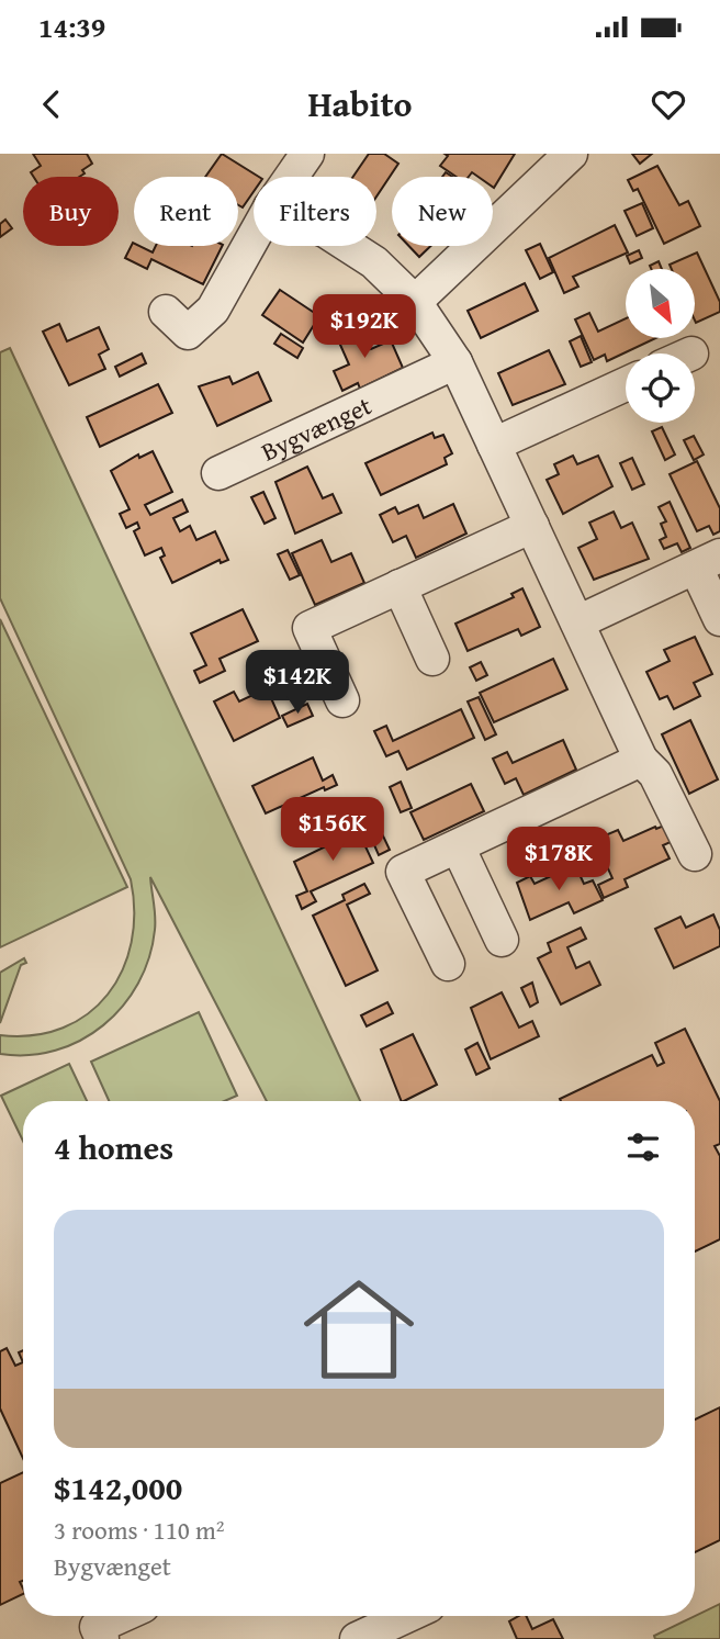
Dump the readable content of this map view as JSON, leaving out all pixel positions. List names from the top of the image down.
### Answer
{
  "streets": {
    "street": ["Bygvænget"]
  },
  "north": "bottom right",
  "page": {
    "status": "14:39",
    "header": "Habito",
    "chip": [
      "Buy",
      "Rent",
      "Filters",
      "New"
    ],
    "price": [
      "$192K",
      "$142K",
      "$156K",
      "$178K"
    ],
    "heading": "4 homes",
    "list": [
      {
        "name": "$142,000",
        "note": "3 rooms · 110 m² · Bygvænget"
      }
    ]
  }
}
